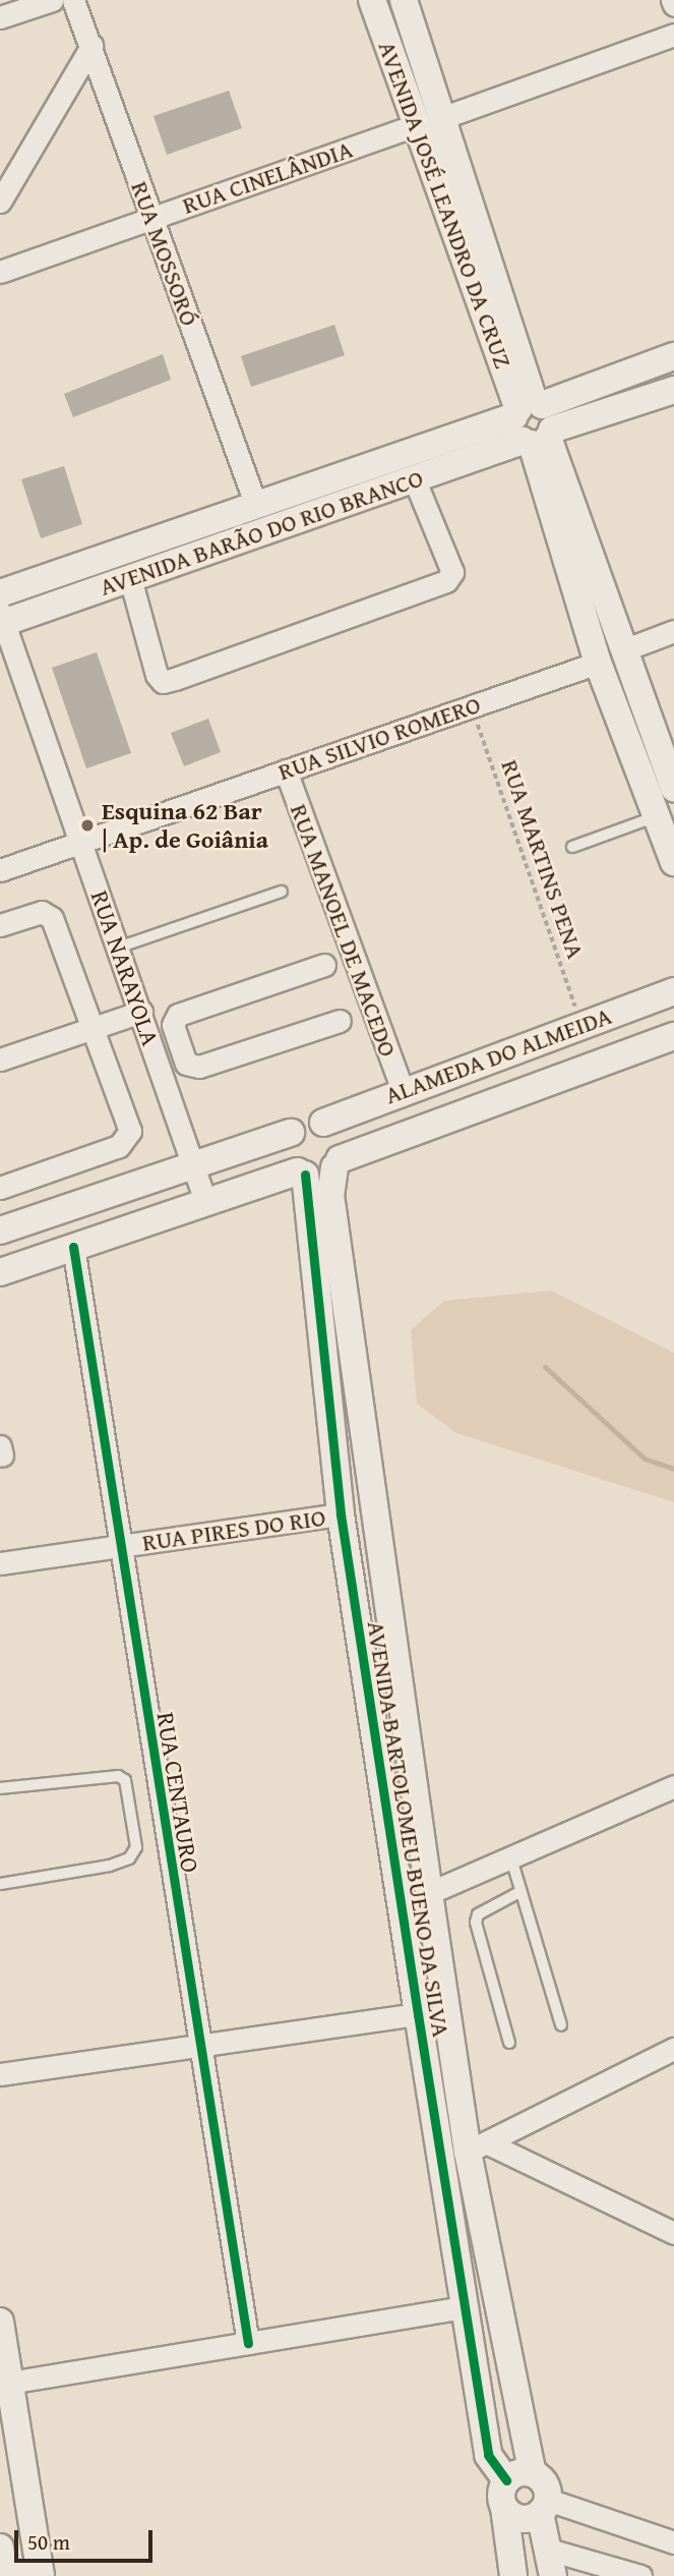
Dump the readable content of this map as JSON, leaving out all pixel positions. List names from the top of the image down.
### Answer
{
  "streets": {
    "street": [
      "RUA CINELÂNDIA",
      "AVENIDA JOSÉ LEANDRO DA CRUZ",
      "RUA MOSSORÓ",
      "AVENIDA BARÃO DO RIO BRANCO",
      "RUA SILVIO ROMERO",
      "RUA MANOEL DE MACEDO",
      "RUA NARAYOLA",
      "ALAMEDA DO ALMEIDA",
      "RUA PIRES DO RIO",
      "RUA CENTAURO",
      "AVENIDA BARTOLOMEU BUENO DA SILVA"
    ],
    "path": ["RUA MARTINS PENA"]
  },
  "crossings": [
    ["RUA CINELÂNDIA", "AVENIDA JOSÉ LEANDRO DA CRUZ"],
    ["RUA CINELÂNDIA", "RUA MOSSORÓ"],
    ["AVENIDA JOSÉ LEANDRO DA CRUZ", "AVENIDA BARÃO DO RIO BRANCO"],
    ["RUA MOSSORÓ", "AVENIDA BARÃO DO RIO BRANCO"],
    ["AVENIDA BARÃO DO RIO BRANCO", "RUA NARAYOLA"],
    ["RUA SILVIO ROMERO", "RUA MARTINS PENA"],
    ["RUA SILVIO ROMERO", "RUA MANOEL DE MACEDO"],
    ["RUA SILVIO ROMERO", "RUA NARAYOLA"],
    ["RUA MARTINS PENA", "ALAMEDA DO ALMEIDA"],
    ["RUA MANOEL DE MACEDO", "ALAMEDA DO ALMEIDA"],
    ["ALAMEDA DO ALMEIDA", "AVENIDA BARTOLOMEU BUENO DA SILVA"],
    ["RUA PIRES DO RIO", "RUA CENTAURO"],
    ["RUA PIRES DO RIO", "AVENIDA BARTOLOMEU BUENO DA SILVA"]
  ],
  "places": ["Esquina 62 Bar | Ap. de Goiânia"],
  "scale_bar": "50 m"
}
